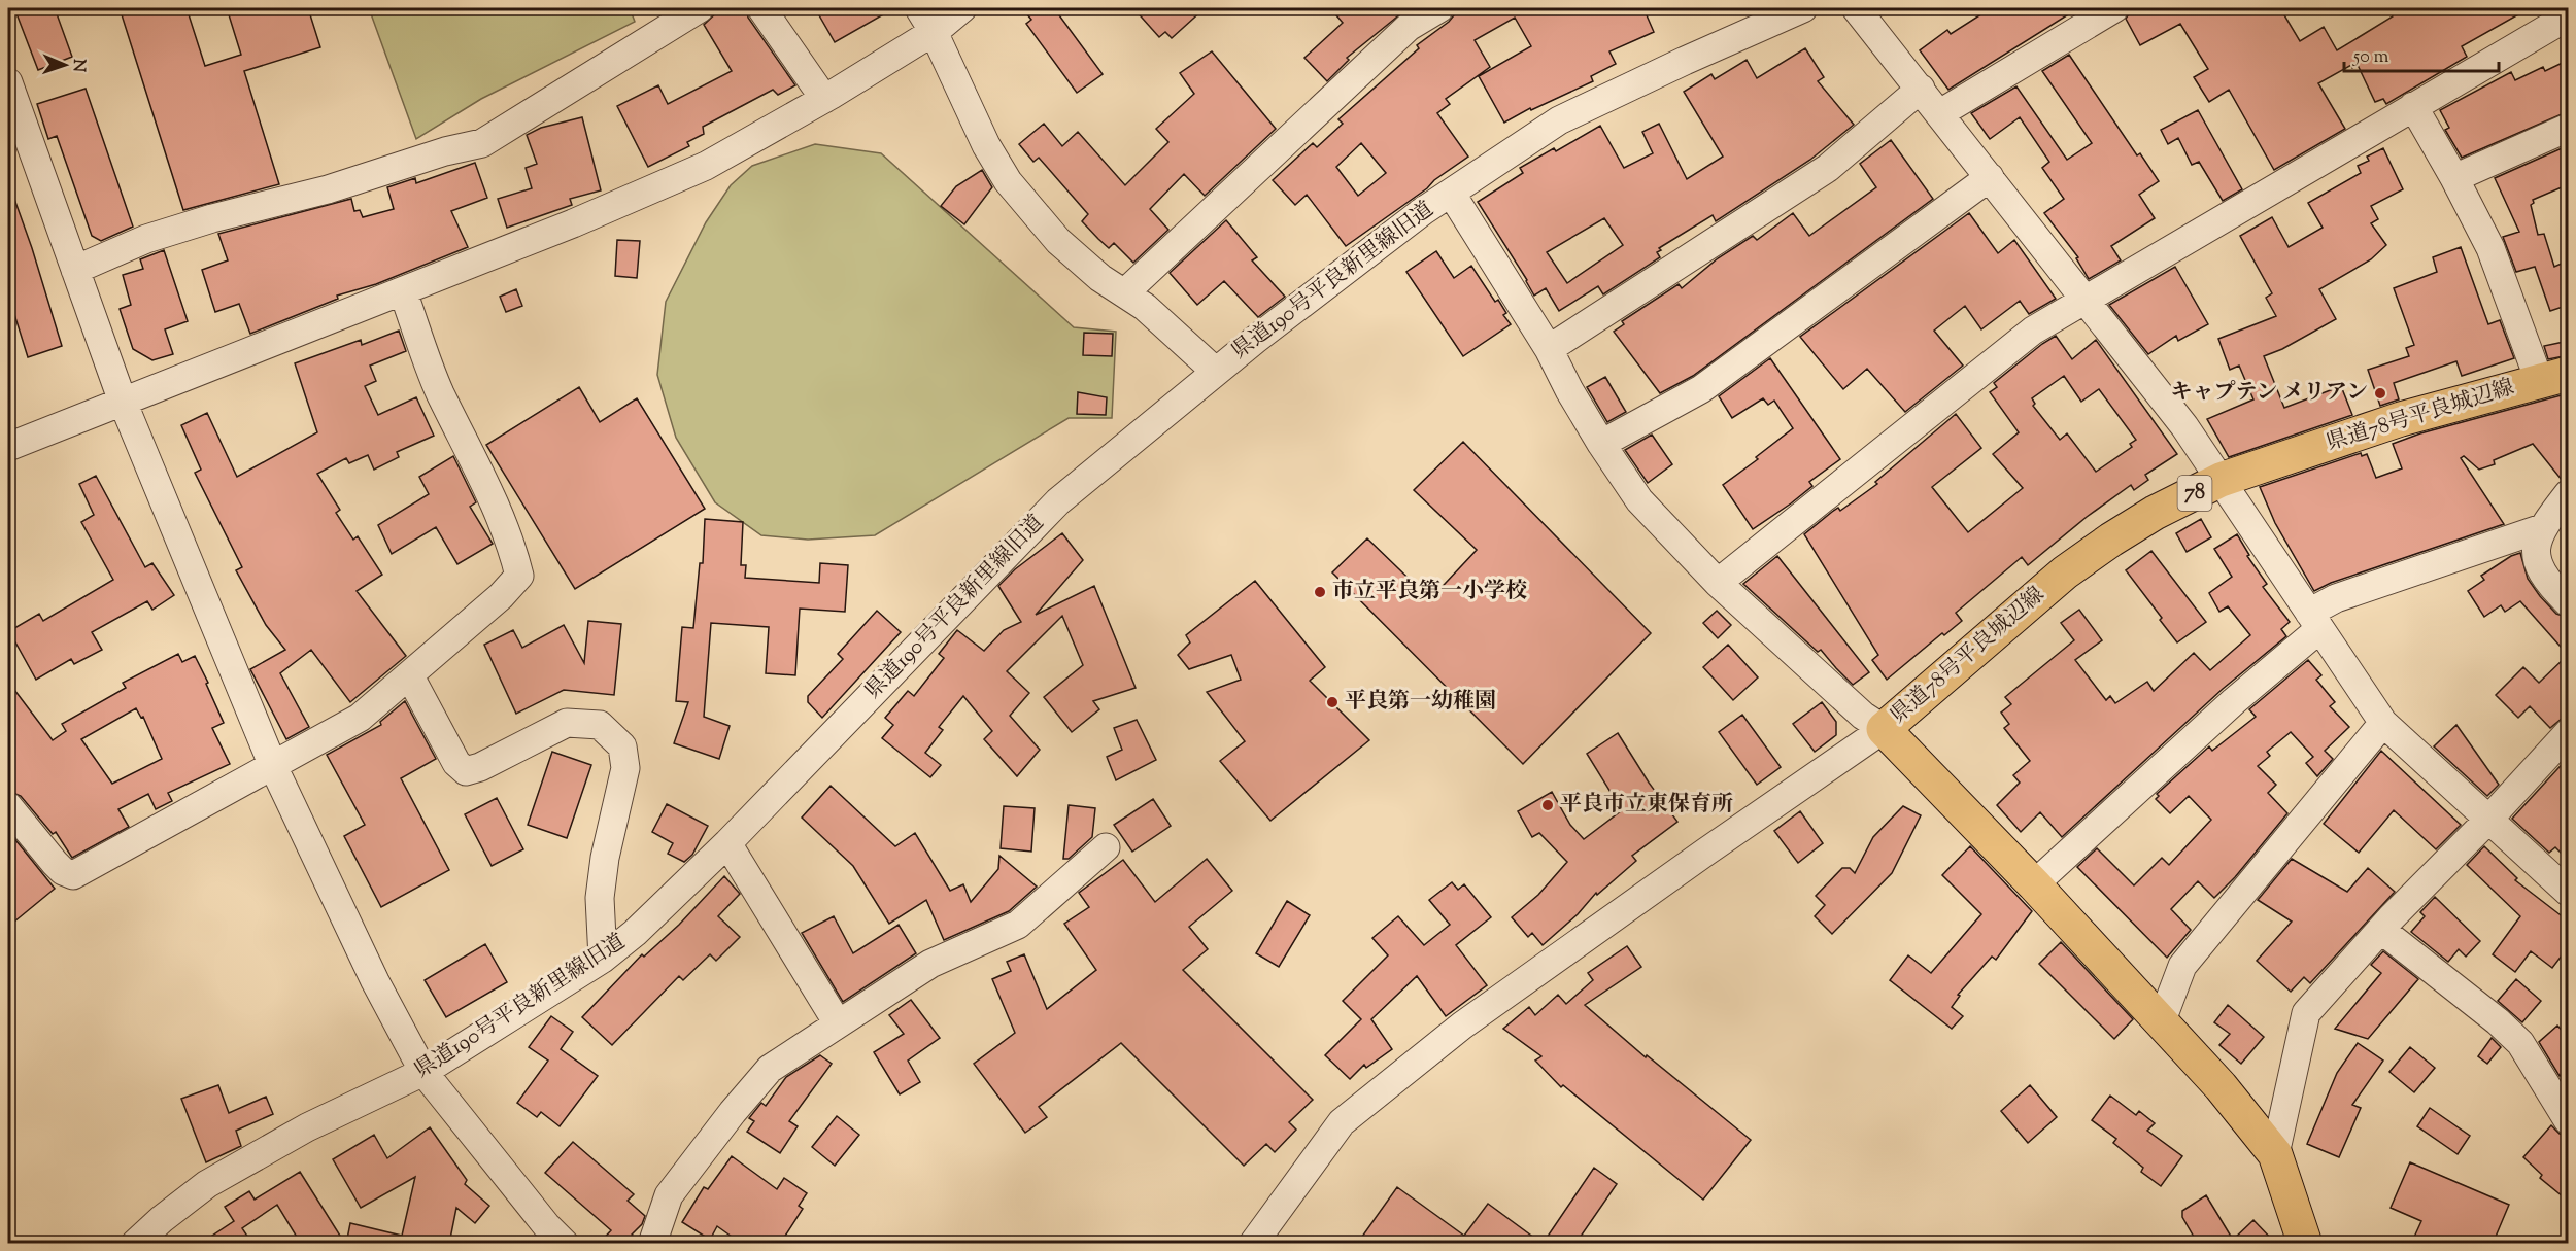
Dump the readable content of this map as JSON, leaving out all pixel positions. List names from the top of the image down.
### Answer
{
  "streets": {
    "main road": ["県道78号平良城辺線", "78"],
    "street": ["県道190号平良新里線旧道"]
  },
  "places": [
    "キャプテン メリアン",
    "市立平良第一小学校",
    "平良第一幼稚園",
    "平良市立東保育所"
  ],
  "scale_bar": "50 m",
  "north": "right"
}
